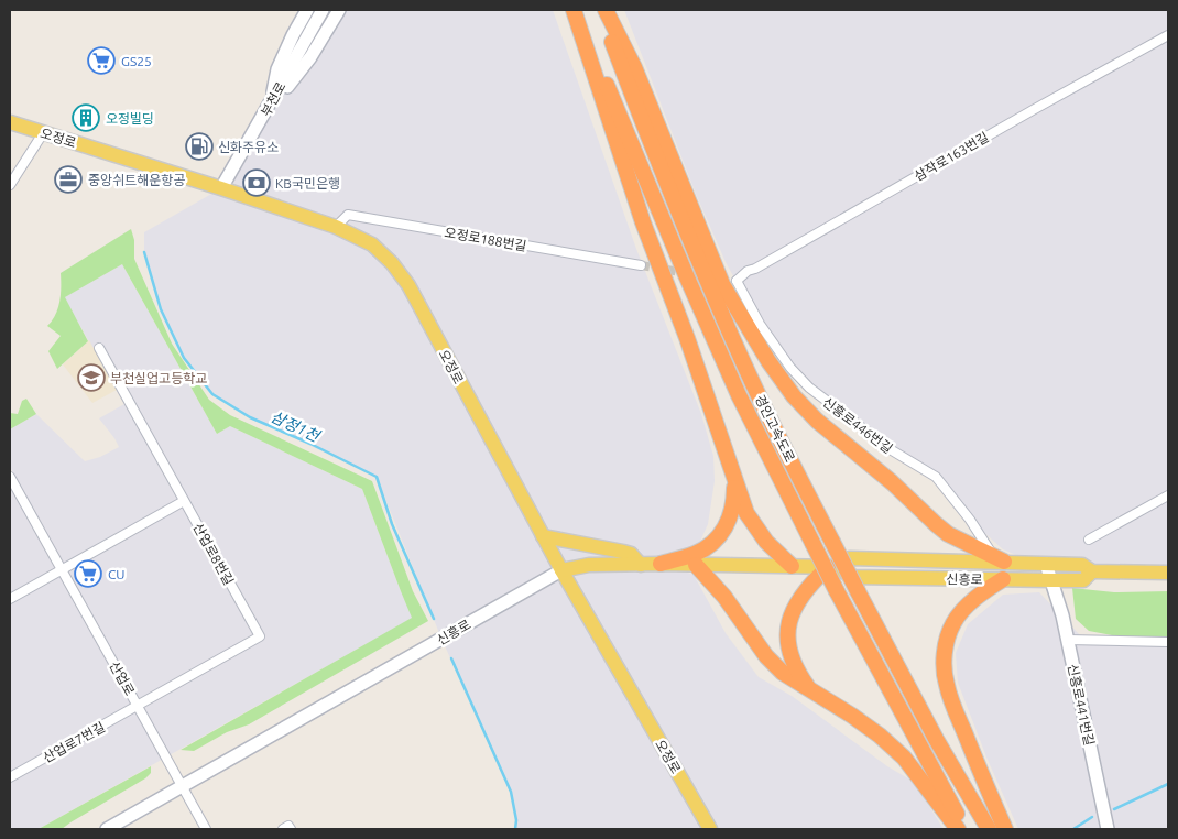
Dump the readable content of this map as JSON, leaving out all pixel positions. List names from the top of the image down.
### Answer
{
  "streets": {
    "highway": ["경인고속도로"],
    "main road": ["오정로", "신흥로"],
    "street": [
      "부천로",
      "삼작로163번길",
      "오정로188번길",
      "신흥로446번길",
      "산업로8번길",
      "산업로",
      "신흥로441번길",
      "산업로7번길"
    ]
  },
  "crossings": [
    ["부천로", "오정로"],
    ["오정로", "오정로188번길"],
    ["오정로", "신흥로"],
    ["삼작로163번길", "신흥로446번길"],
    ["신흥로446번길", "신흥로"],
    ["산업로8번길", "산업로"],
    ["산업로8번길", "산업로7번길"],
    ["신흥로", "산업로"],
    ["신흥로", "신흥로441번길"],
    ["산업로", "산업로7번길"]
  ],
  "water": ["삼정1천"],
  "places": {
    "supermarket": ["GS25", "CU"],
    "building": ["오정빌딩"],
    "fuel station": ["신화주유소"],
    "office": ["중앙쉬트해운항공"],
    "bank": ["KB국민은행"],
    "school or university": ["부천실업고등학교"]
  }
}
